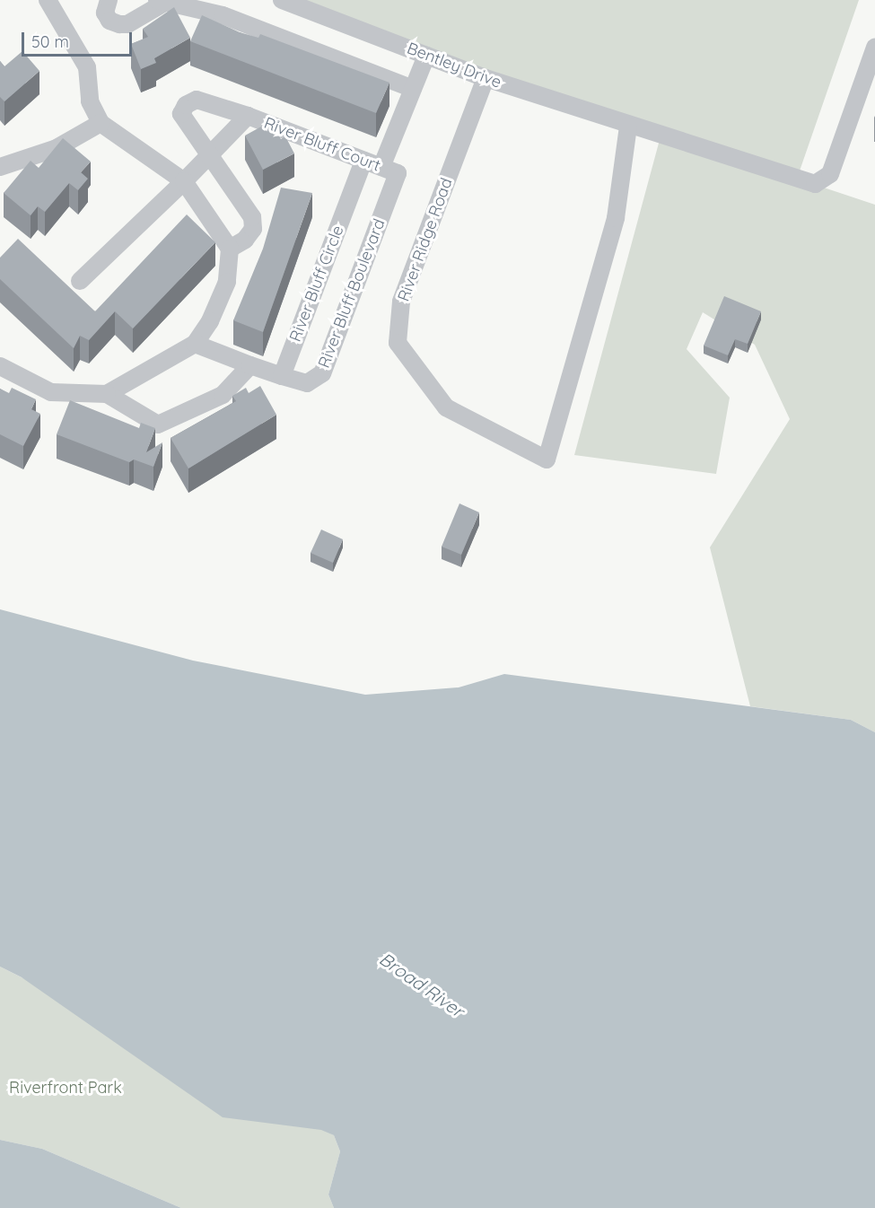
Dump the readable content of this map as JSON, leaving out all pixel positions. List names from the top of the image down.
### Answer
{
  "streets": {
    "street": [
      "Bentley Drive",
      "River Bluff Court",
      "River Ridge Road",
      "River Bluff Circle",
      "River Bluff Boulevard"
    ]
  },
  "crossings": [
    ["Bentley Drive", "River Ridge Road"],
    ["Bentley Drive", "River Bluff Boulevard"],
    ["River Bluff Court", "River Bluff Circle"],
    ["River Bluff Court", "River Bluff Boulevard"],
    ["River Bluff Circle", "River Bluff Boulevard"]
  ],
  "water": ["Broad River"],
  "parks": ["Riverfront Park"],
  "scale_bar": "50 m"
}
